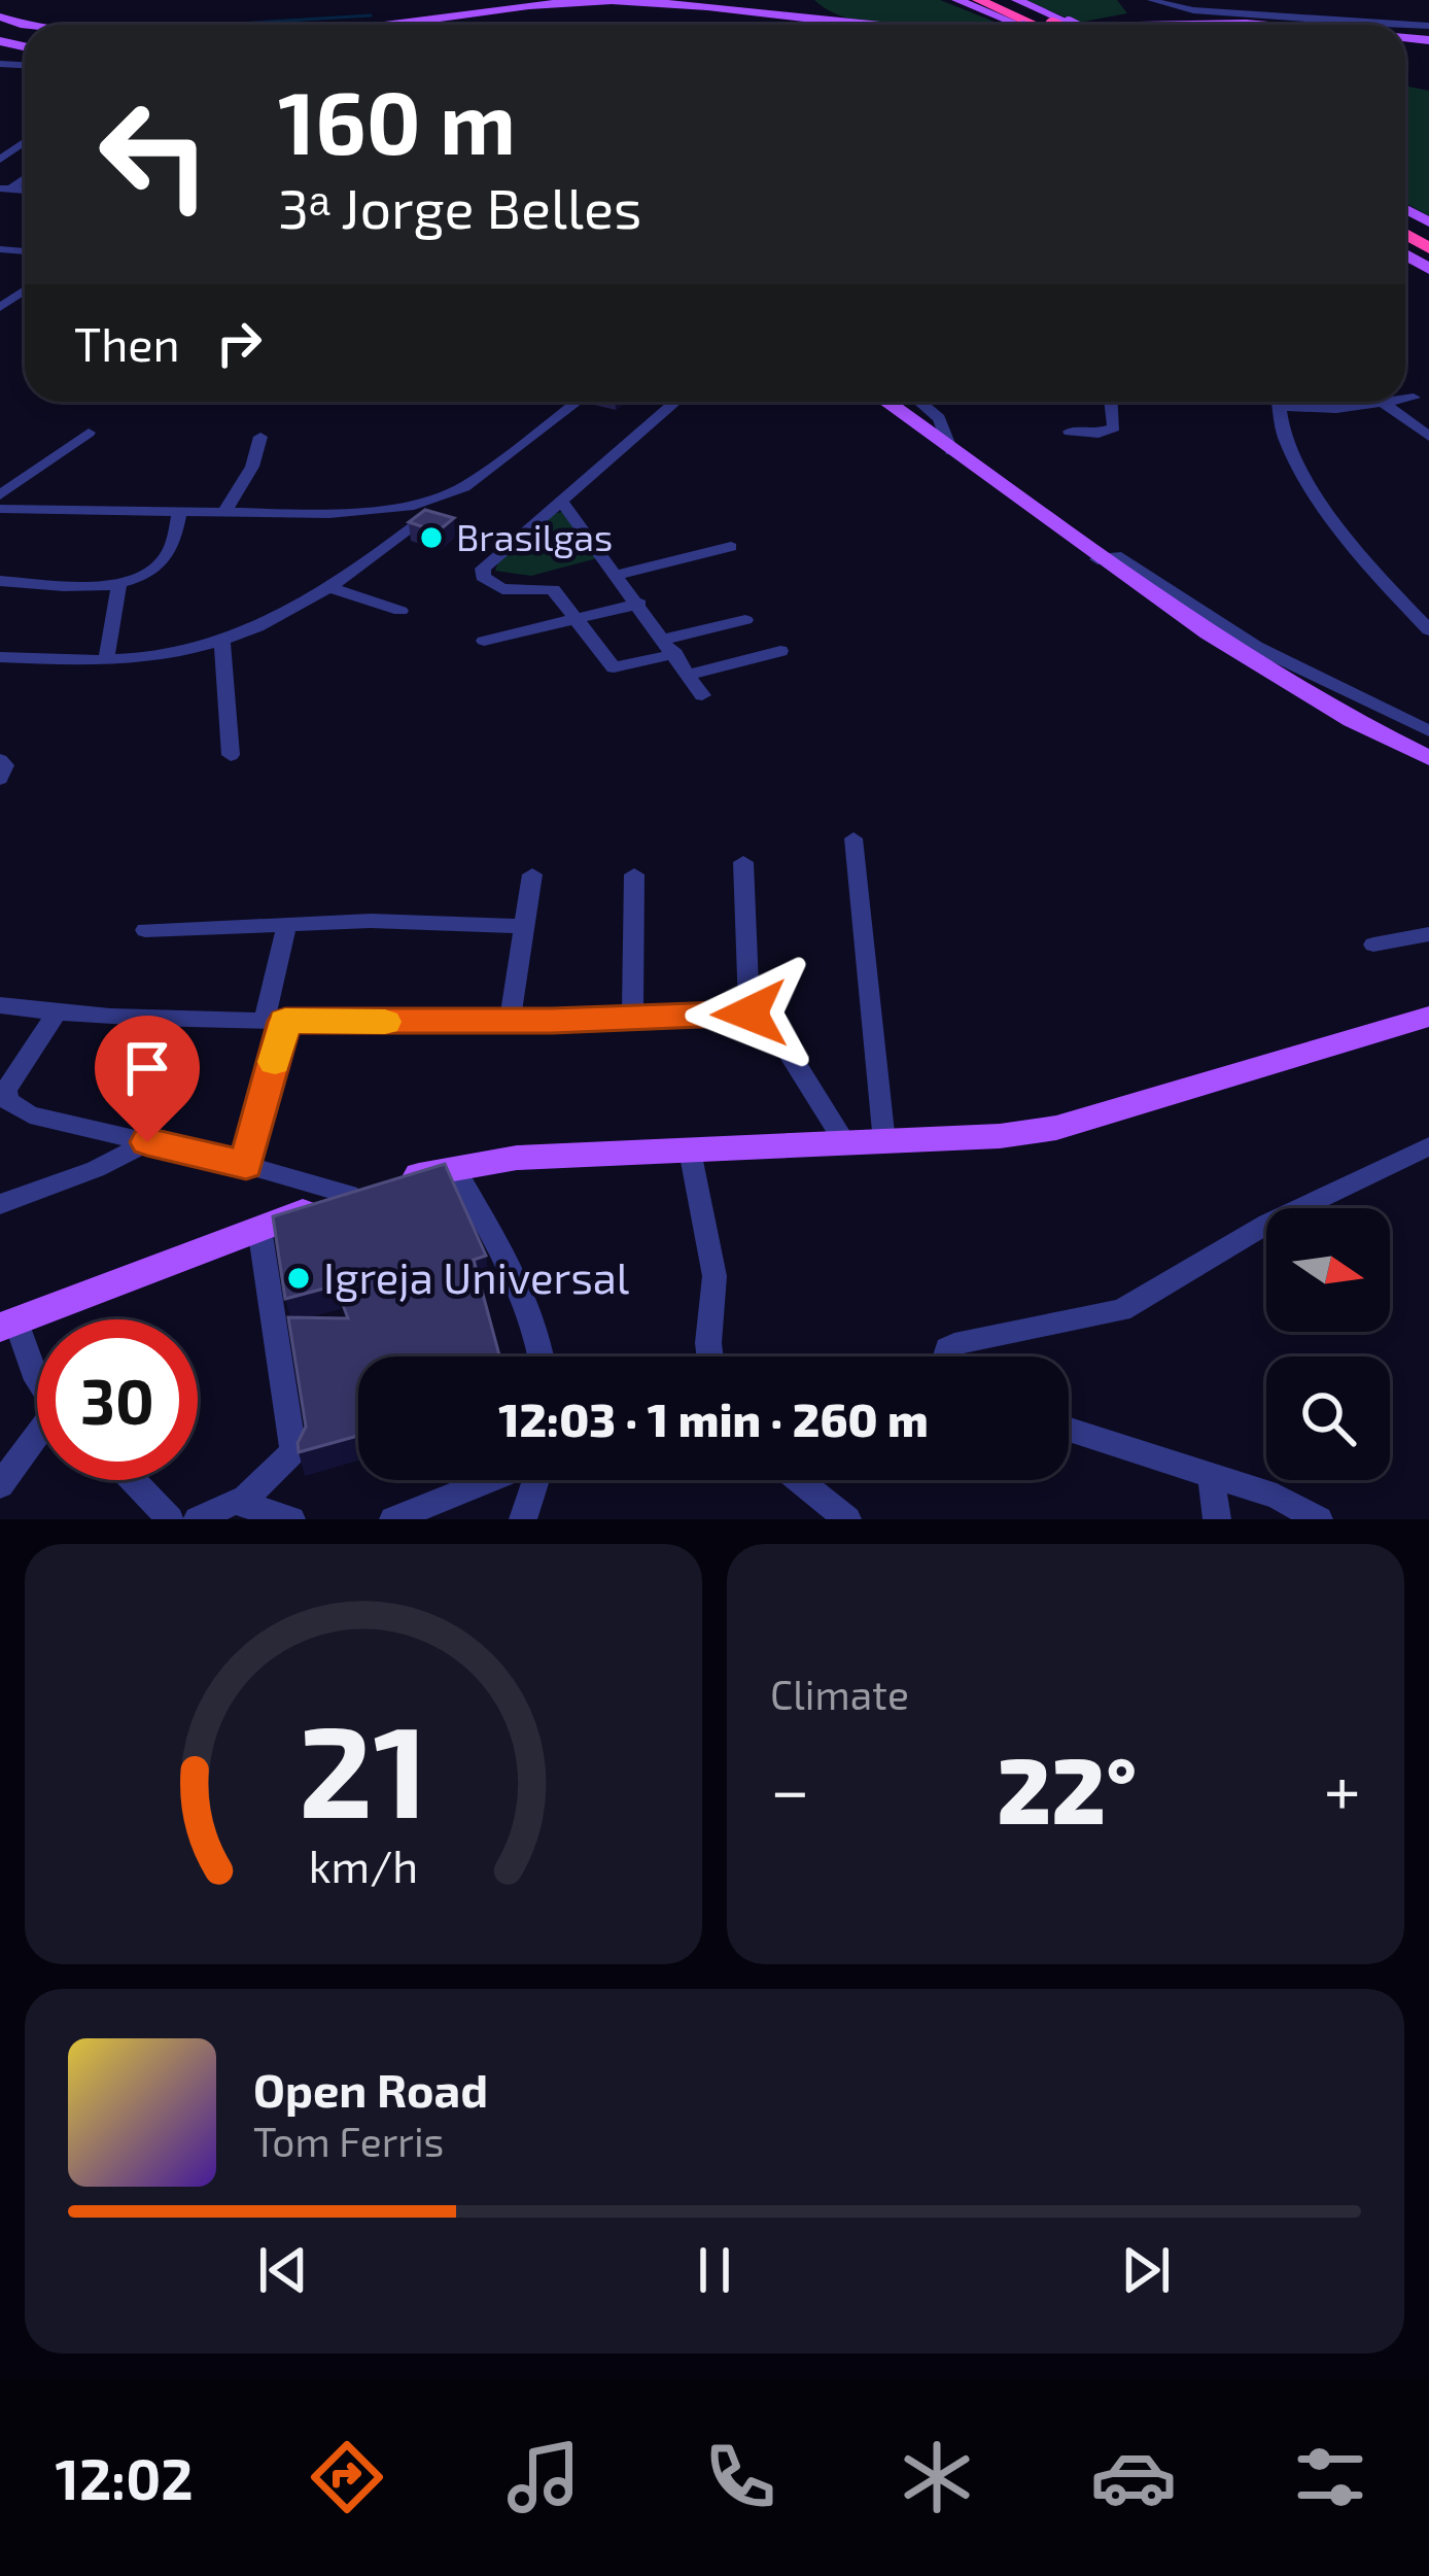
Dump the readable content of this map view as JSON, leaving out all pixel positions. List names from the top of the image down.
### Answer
{
  "places": ["Brasilgas", "Igreja Universal"],
  "north": "right",
  "page": {
    "turn": ["160 m", "3ᵃ Jorge Belles"],
    "then": "Then",
    "limit": "30",
    "trip": "12:03 · 1 min · 260 m",
    "tile": "Climate",
    "heat": ["−", "22°", "+"],
    "song": ["Open Road", "Tom Ferris"],
    "tabs": "12:02",
    "gauge": ["21", "km/h"]
  }
}
